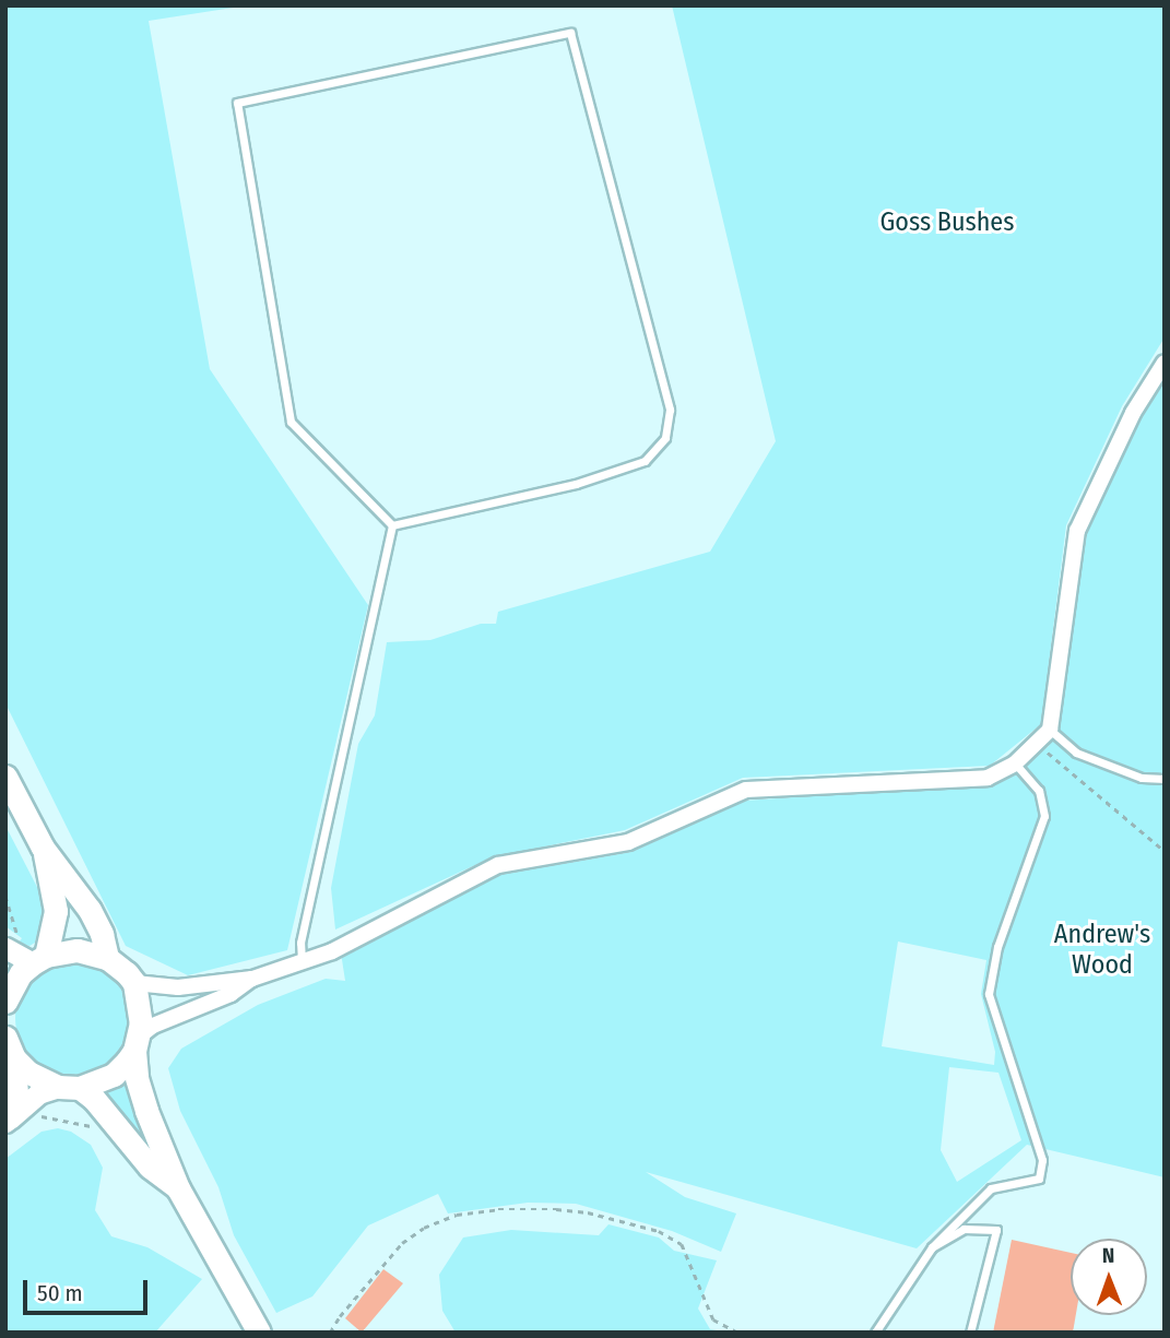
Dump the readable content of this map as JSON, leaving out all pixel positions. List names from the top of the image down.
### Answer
{
  "parks": ["Goss Bushes", "Andrew's Wood"],
  "scale_bar": "50 m",
  "north": "top"
}
